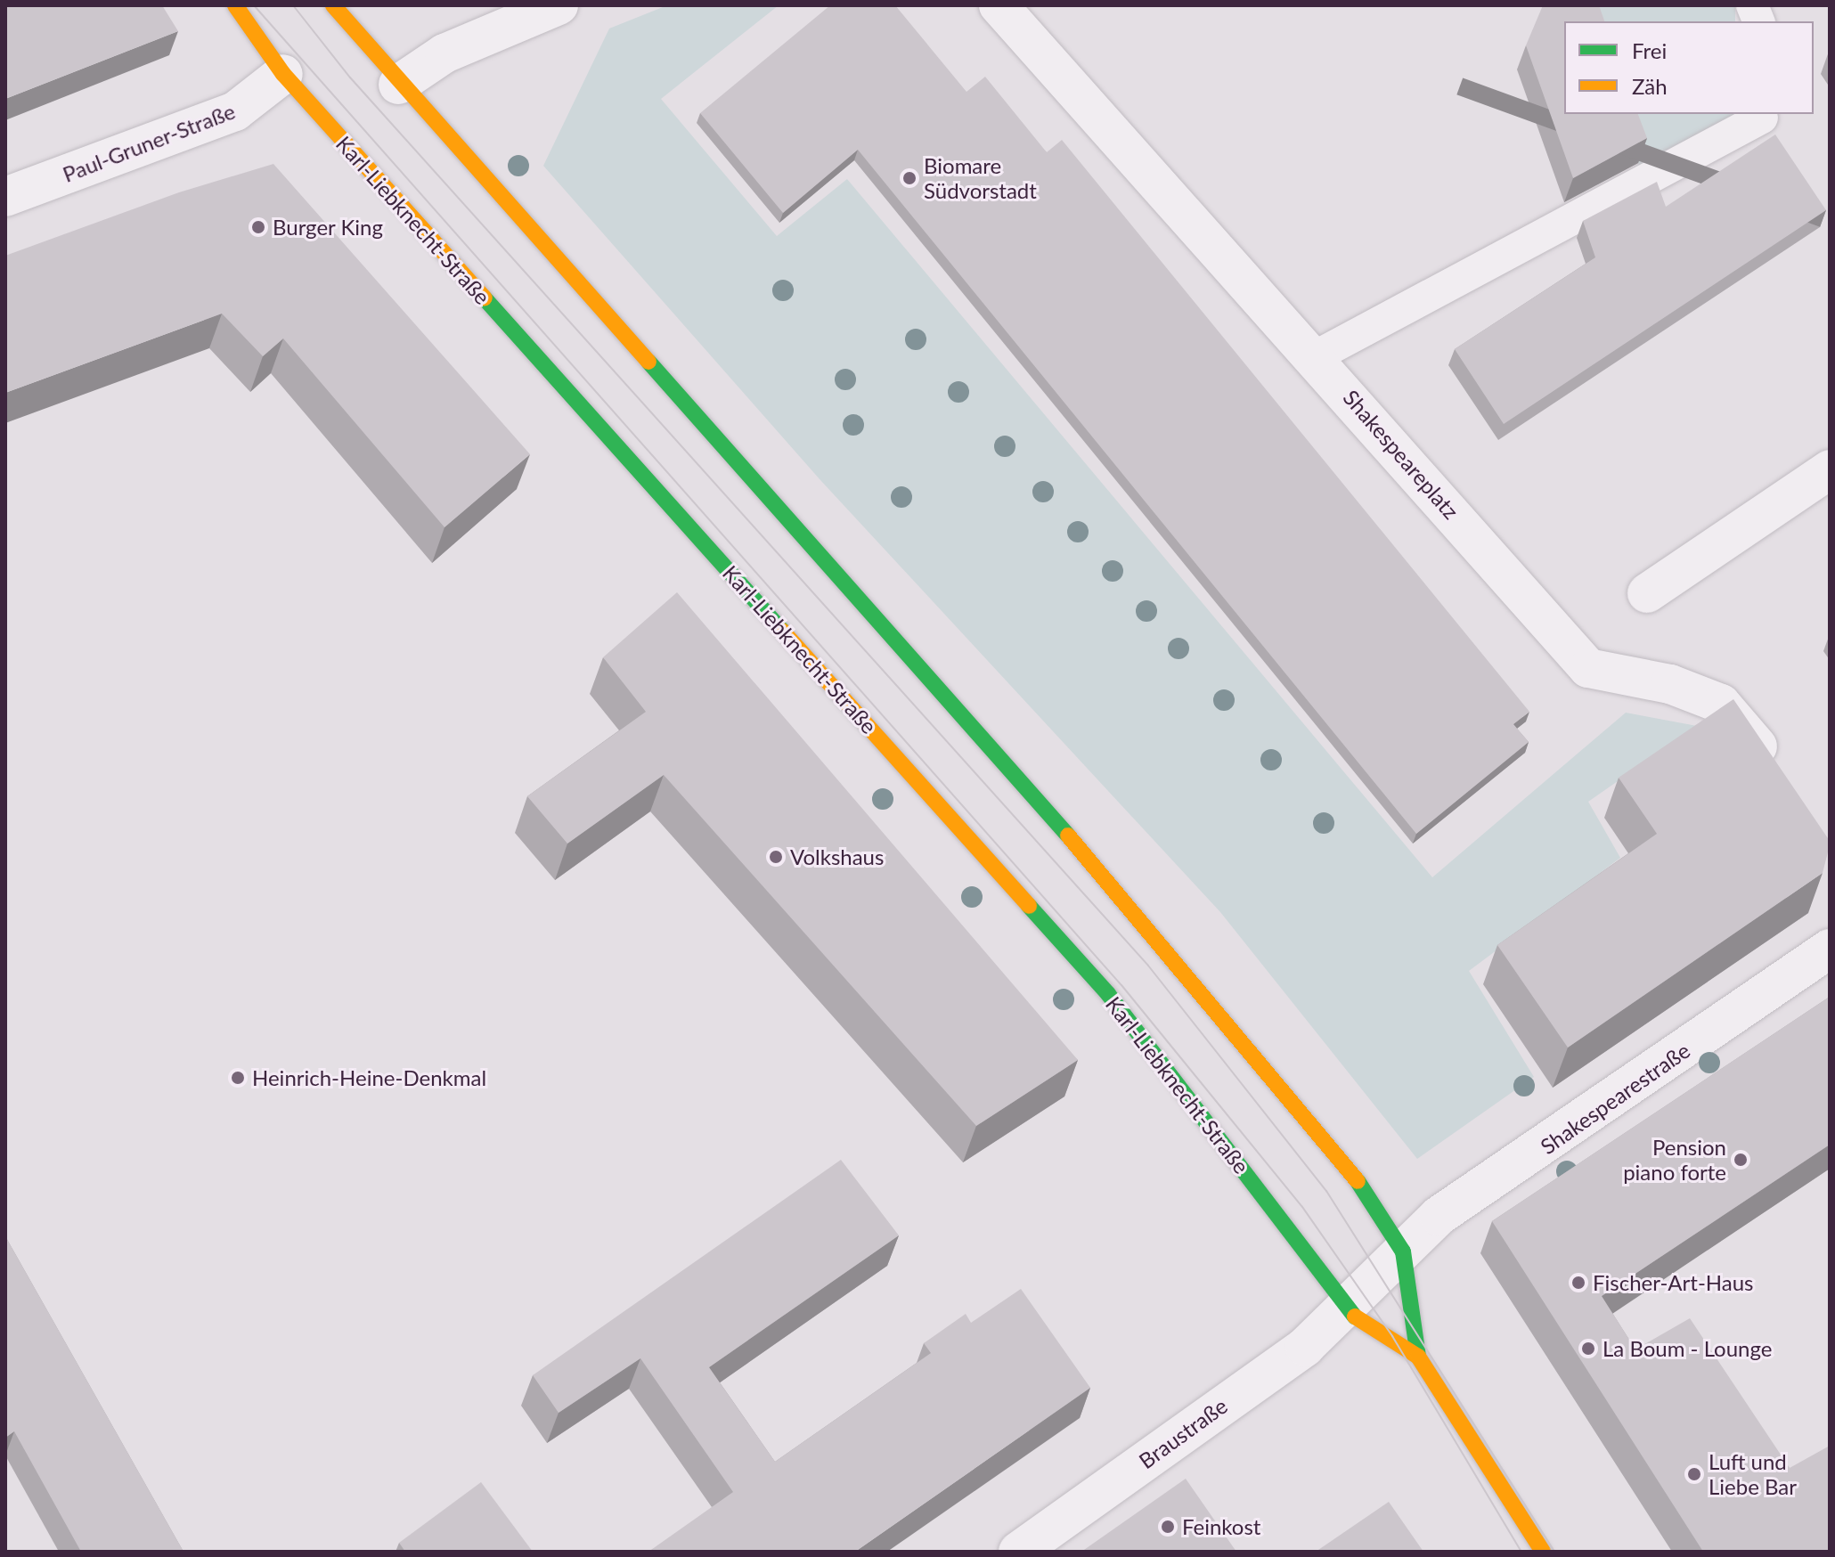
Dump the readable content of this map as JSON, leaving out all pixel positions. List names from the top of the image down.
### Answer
{
  "streets": {
    "main road": ["Karl-Liebknecht-Straße"],
    "street": [
      "Paul-Gruner-Straße",
      "Shakespeareplatz",
      "Shakespearestraße",
      "Braustraße"
    ]
  },
  "crossings": [
    ["Paul-Gruner-Straße", "Karl-Liebknecht-Straße"],
    ["Karl-Liebknecht-Straße", "Shakespearestraße"],
    ["Karl-Liebknecht-Straße", "Braustraße"]
  ],
  "places": [
    "Biomare Südvorstadt",
    "Burger King",
    "Volkshaus",
    "Heinrich-Heine-Denkmal",
    "Pension piano forte",
    "Fischer-Art-Haus",
    "La Boum - Lounge",
    "Luft und Liebe Bar",
    "Feinkost"
  ],
  "legend": ["Frei", "Zäh"]
}
